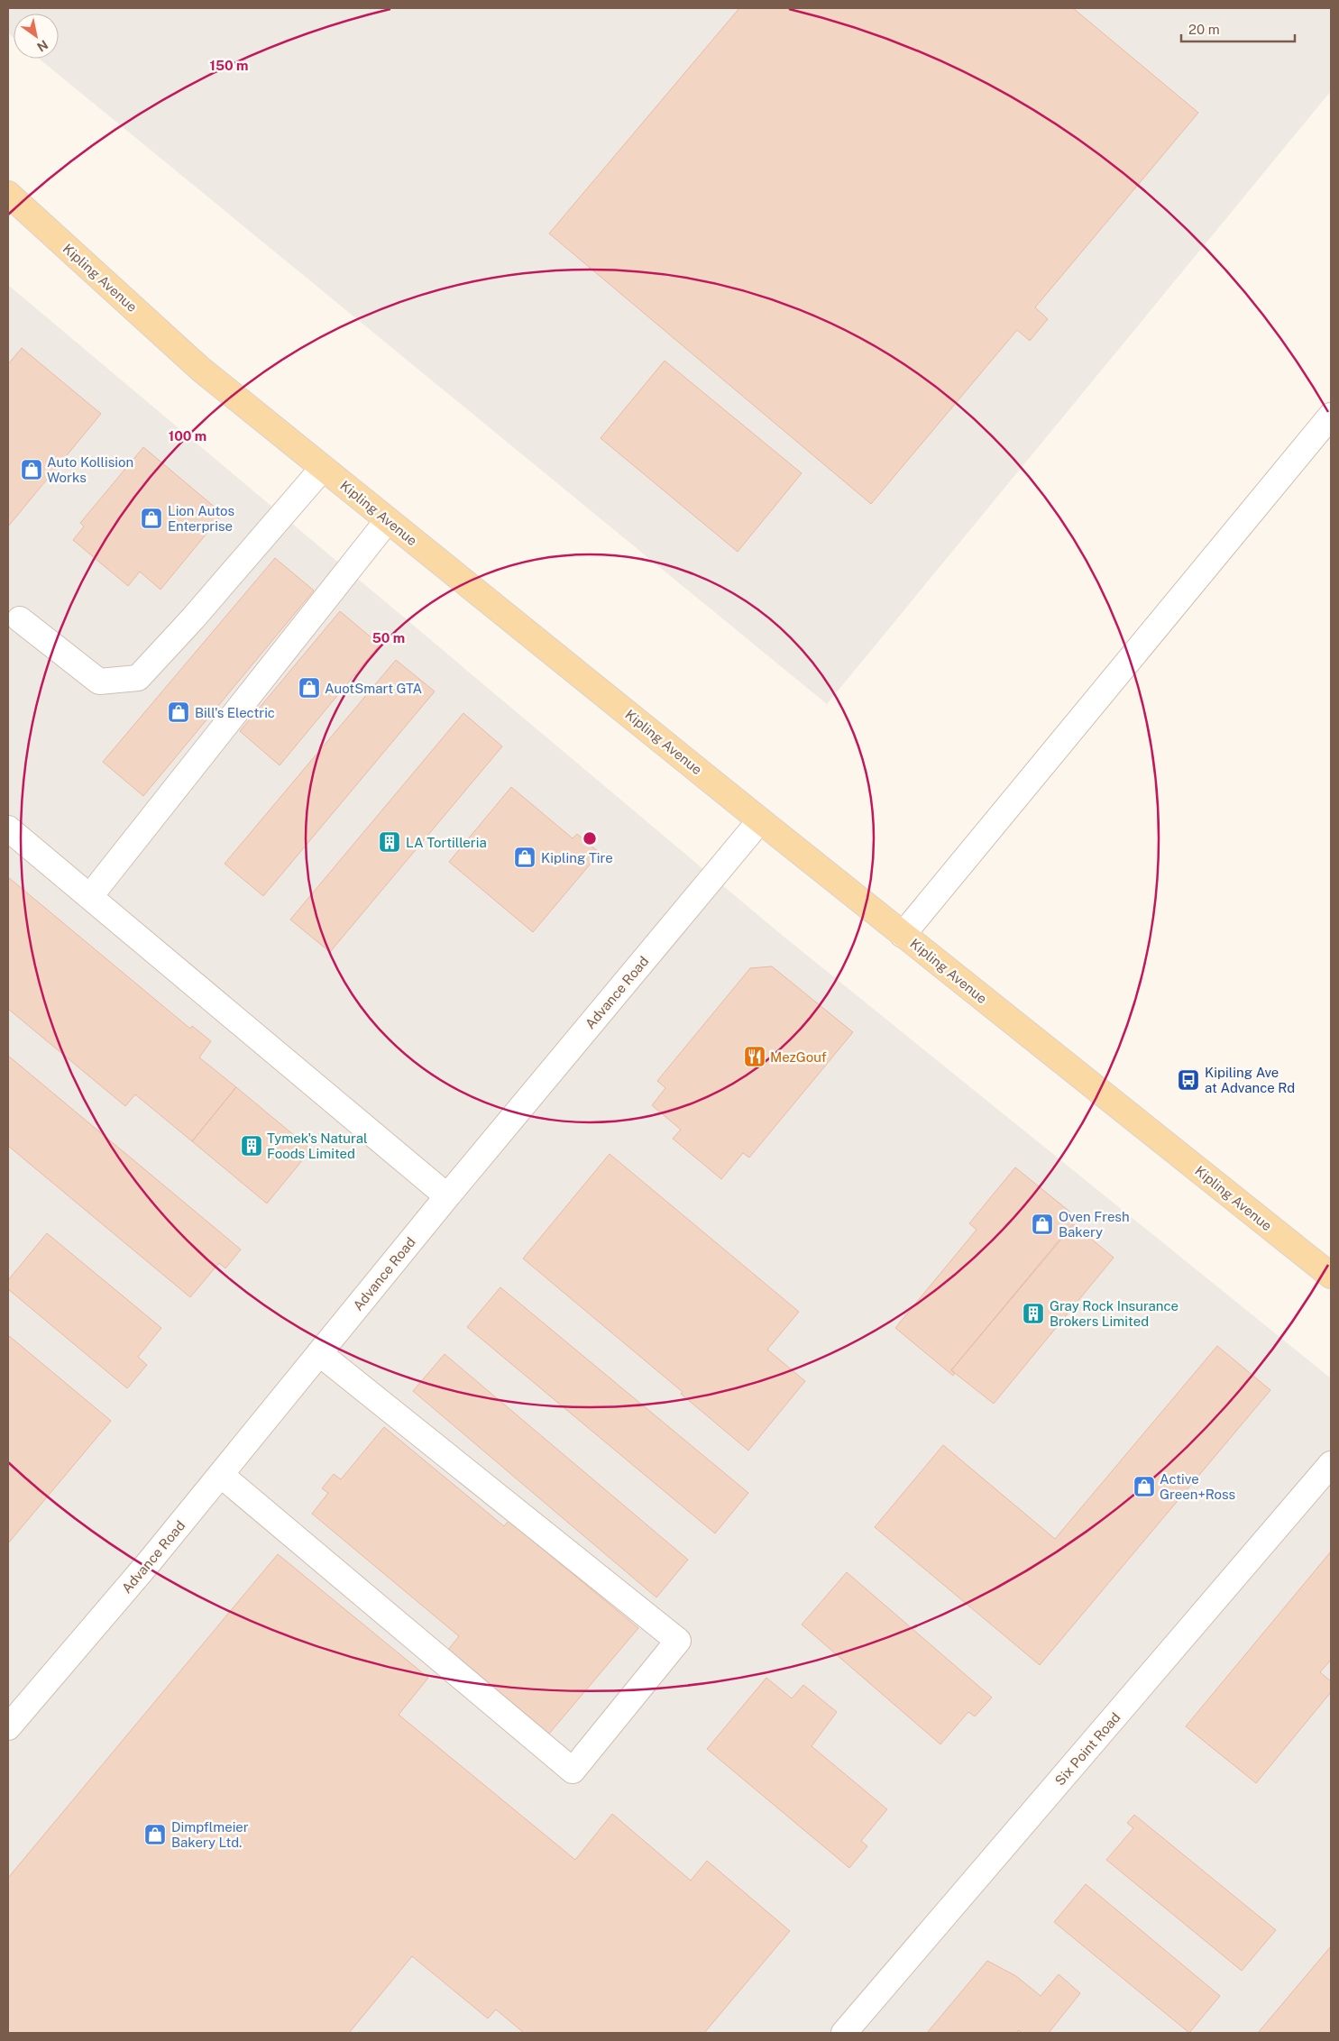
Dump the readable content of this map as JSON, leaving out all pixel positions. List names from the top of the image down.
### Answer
{
  "streets": {
    "main road": ["Kipling Avenue"],
    "street": ["Advance Road", "Six Point Road"]
  },
  "crossings": [
    ["Kipling Avenue", "Advance Road"]
  ],
  "places": {
    "shop": [
      "Auto Kollision Works",
      "Lion Autos Enterprise",
      "AuotSmart GTA",
      "Bill's Electric",
      "Kipling Tire",
      "Oven Fresh Bakery",
      "Active Green+Ross",
      "Dimpflmeier Bakery Ltd."
    ],
    "building": ["LA Tortilleria", "Tymek's Natural Foods Limited", "Gray Rock Insurance Brokers Limited"],
    "restaurant": ["MezGouf"],
    "bus stop": ["Kipiling Ave at Advance Rd"]
  },
  "scale_bar": "20 m",
  "north": "bottom right",
  "rings": ["150 m", "100 m", "50 m"]
}
